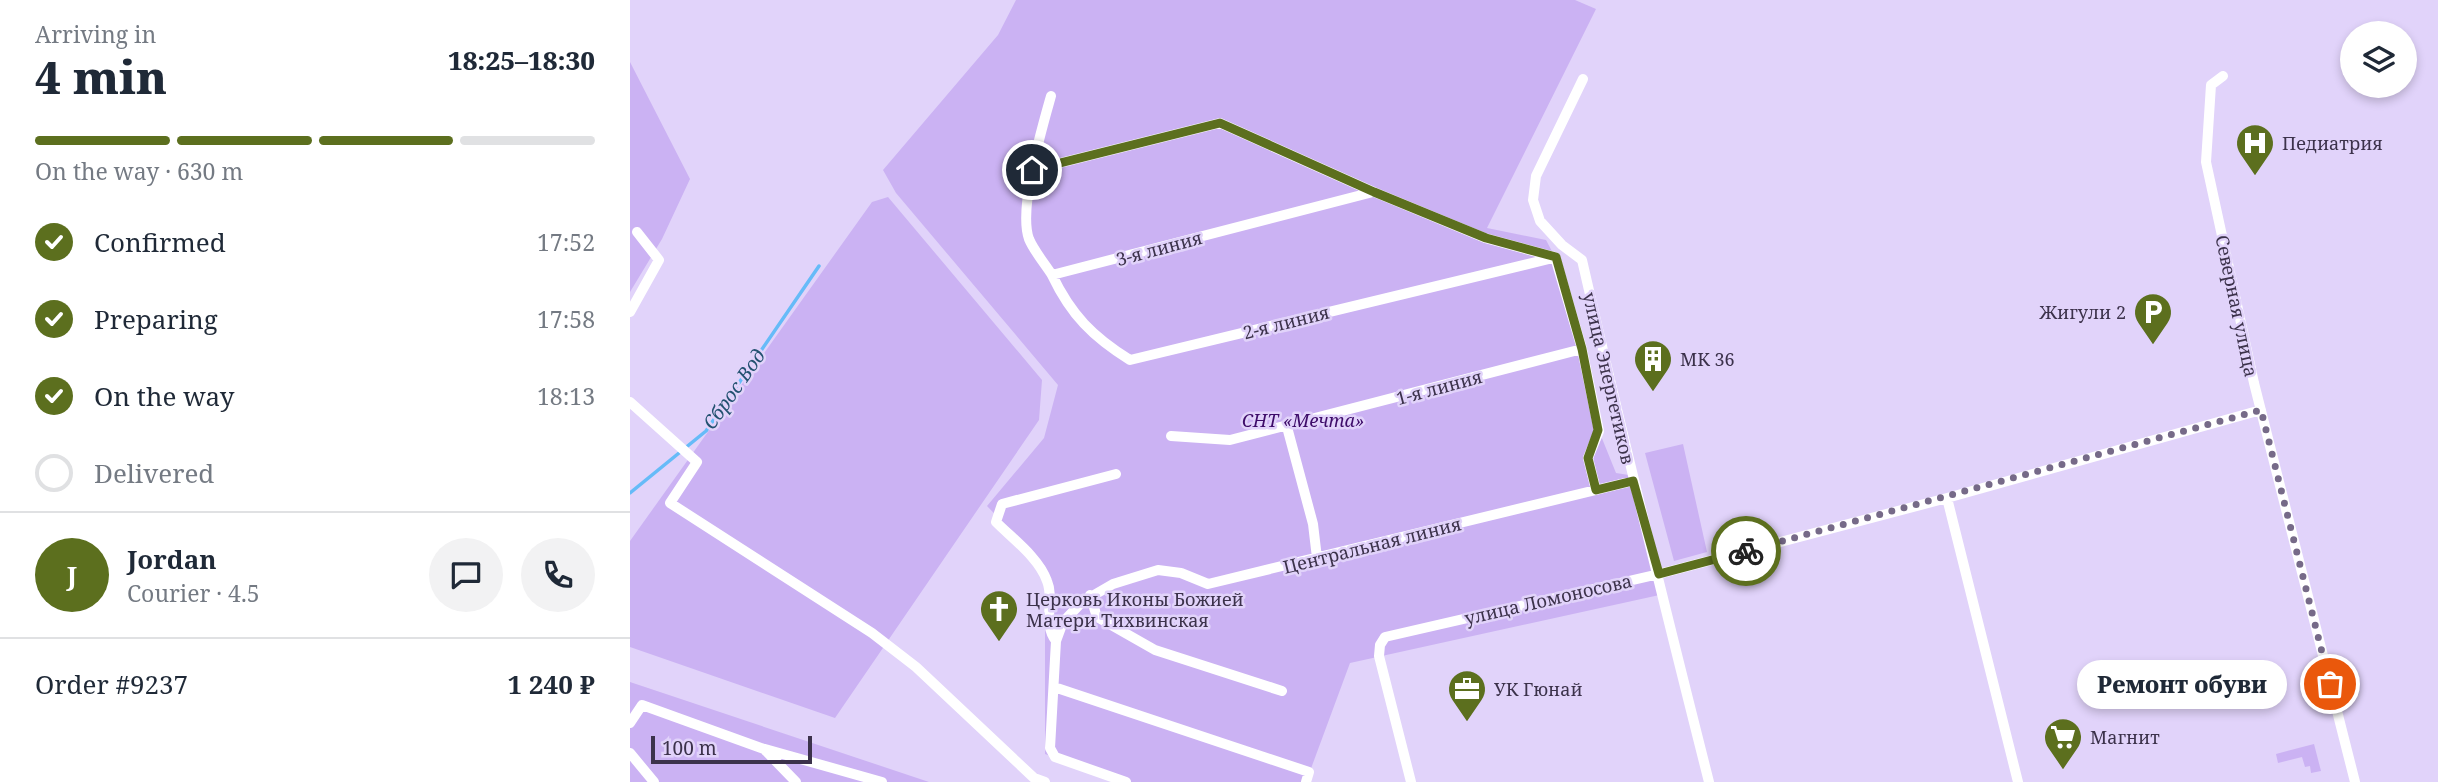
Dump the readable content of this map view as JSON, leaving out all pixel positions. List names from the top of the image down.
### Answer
{
  "streets": {
    "street": [
      "3-я линия",
      "Северная улица",
      "2-я линия",
      "улица Энергетиков",
      "1-я линия",
      "Центральная линия",
      "улица Ломоносова"
    ]
  },
  "crossings": [
    ["3-я линия", "2-я линия"],
    ["Северная улица", "улица Ломоносова"],
    ["улица Энергетиков", "Центральная линия"],
    ["улица Энергетиков", "улица Ломоносова"]
  ],
  "water": ["Сброс Вод"],
  "parks": ["СНТ «Мечта»"],
  "places": {
    "hospital": ["Педиатрия"],
    "parking": ["Жигули 2"],
    "building": ["МК 36"],
    "church": ["Церковь Иконы Божией Матери Тихвинская"],
    "other": ["Ремонт обуви"],
    "office": ["УК Гюнай"],
    "supermarket": ["Магнит"]
  },
  "scale_bar": "100 m",
  "page": {
    "heading": ["4 min", "Arriving in", "18:25–18:30"],
    "panel": [
      "Jordan",
      "Courier · 4.5",
      "Order #9237",
      "1 240 ₽"
    ],
    "bar": "On the way · 630 m",
    "list": [
      ["Confirmed", "17:52"],
      ["Preparing", "17:58"],
      ["On the way", "18:13"],
      "Delivered"
    ],
    "round": "J",
    "bubble": "Ремонт обуви",
    "scale": "100 m"
  }
}
